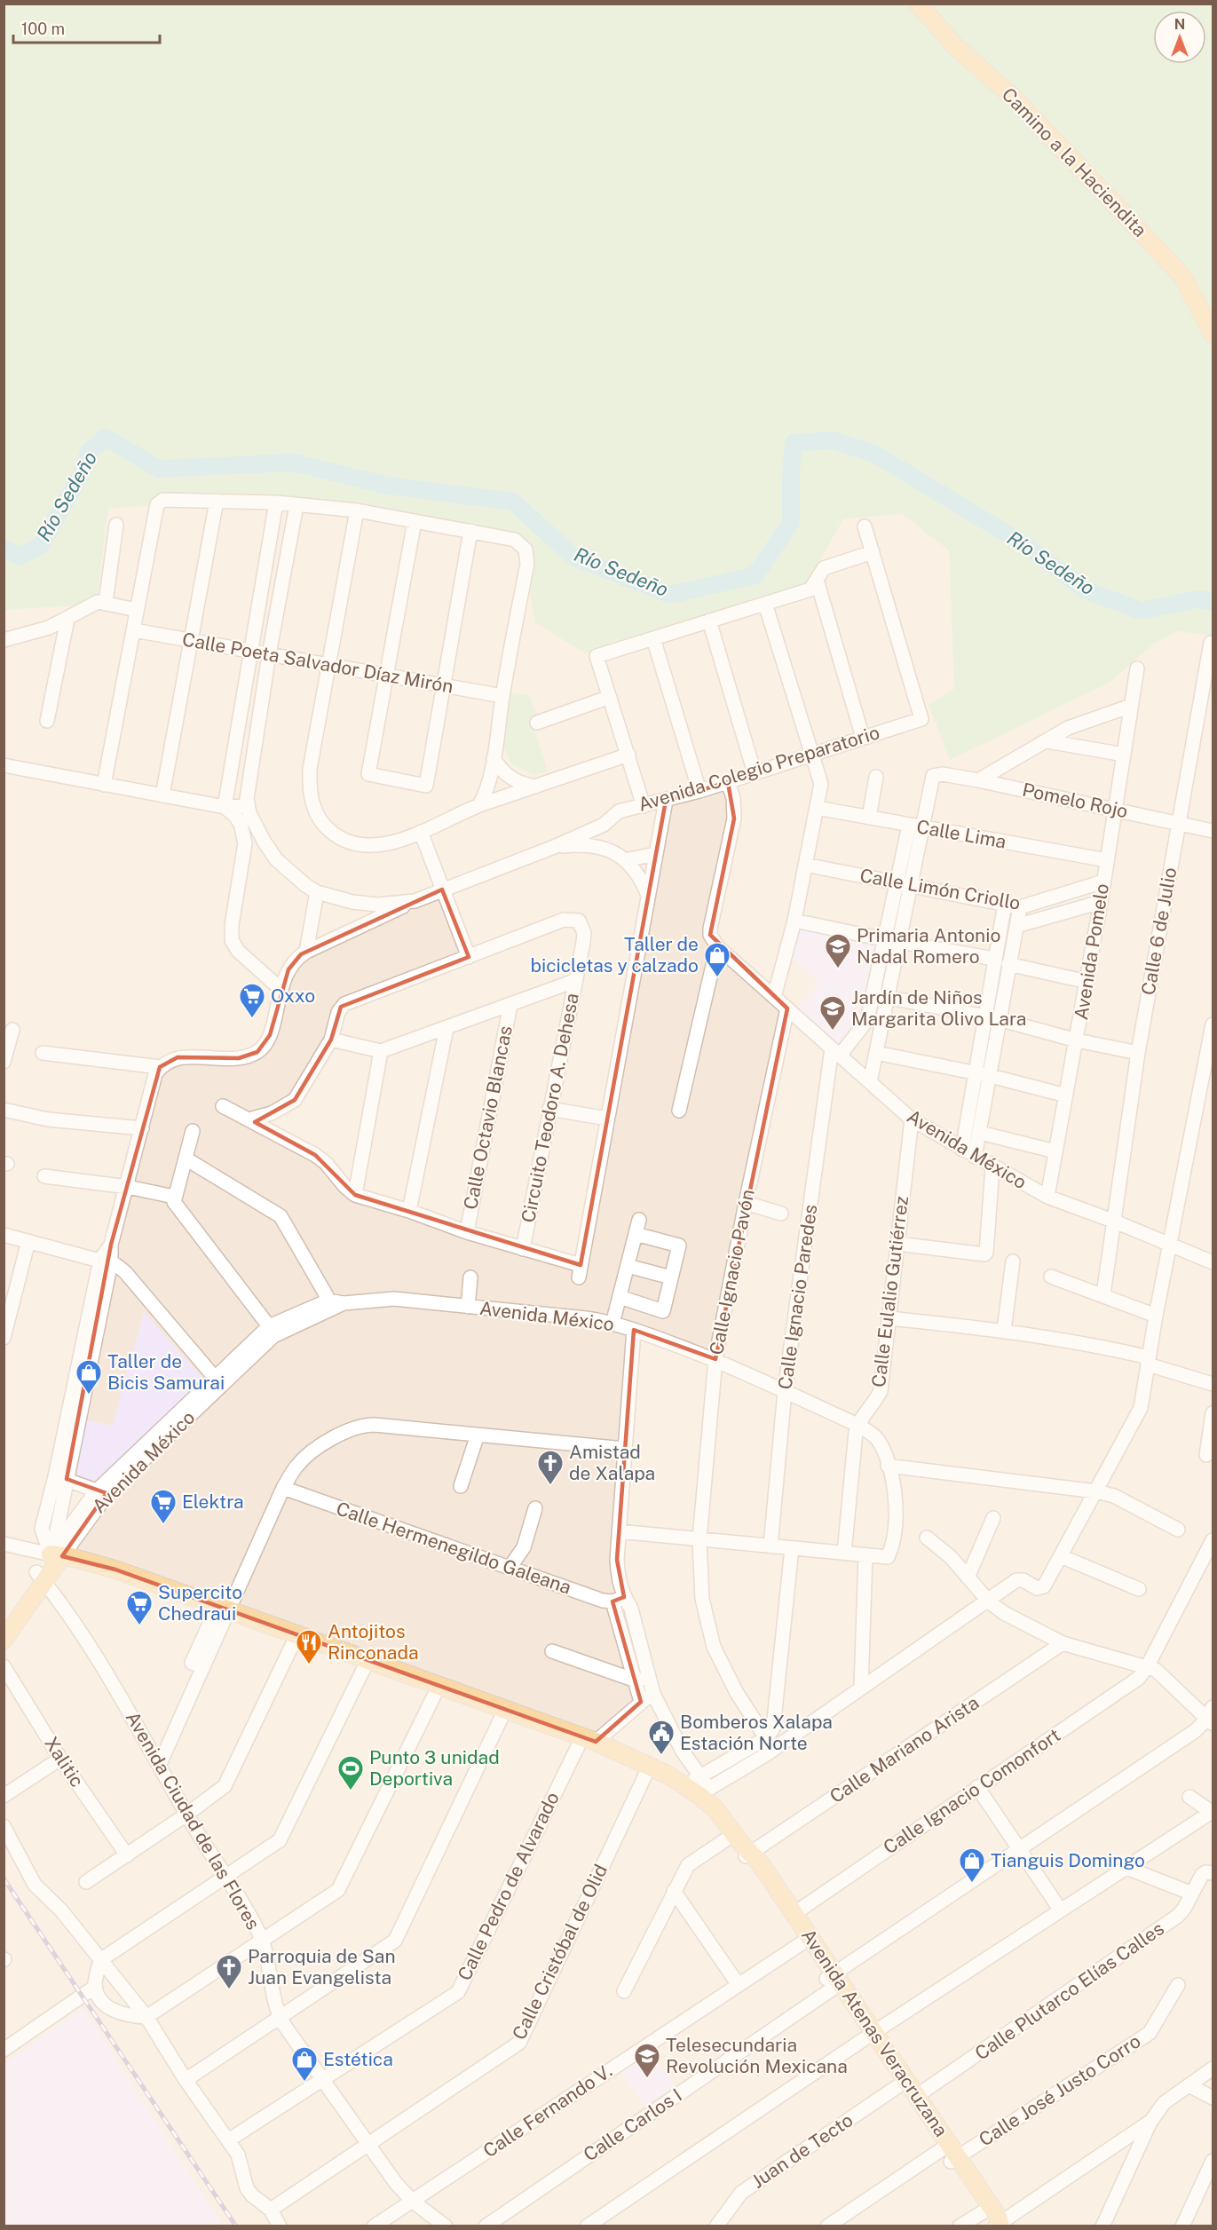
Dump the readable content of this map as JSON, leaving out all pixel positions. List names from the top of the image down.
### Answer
{
  "streets": {
    "main road": ["Camino a la Haciendita", "Avenida México", "Avenida Atenas Veracruzana"],
    "street": [
      "Calle Poeta Salvador Díaz Mirón",
      "Avenida Colegio Preparatorio",
      "Pomelo Rojo",
      "Calle Lima",
      "Calle Limón Criollo",
      "Calle 6 de Julio",
      "Avenida Pomelo",
      "Circuito Teodoro A. Dehesa",
      "Calle Octavio Blancas",
      "Calle Ignacio Pavón",
      "Calle Eulalio Gutiérrez",
      "Calle Ignacio Paredes",
      "Calle Hermenegildo Galeana",
      "Calle Mariano Arista",
      "Xalitic",
      "Calle Ignacio Comonfort",
      "Avenida Ciudad de las Flores",
      "Calle Pedro de Alvarado",
      "Calle Cristóbal de Olid",
      "Calle Plutarco Elías Calles",
      "Calle José Justo Corro",
      "Calle Fernando V.",
      "Calle Carlos I",
      "Juan de Tecto"
    ]
  },
  "crossings": [
    ["Avenida Colegio Preparatorio", "Circuito Teodoro A. Dehesa"],
    ["Pomelo Rojo", "Calle Lima"],
    ["Pomelo Rojo", "Calle 6 de Julio"],
    ["Pomelo Rojo", "Avenida Pomelo"],
    ["Calle Lima", "Avenida Pomelo"],
    ["Calle Limón Criollo", "Avenida Pomelo"],
    ["Calle 6 de Julio", "Avenida México"],
    ["Avenida Pomelo", "Avenida México"],
    ["Circuito Teodoro A. Dehesa", "Calle Octavio Blancas"],
    ["Avenida México", "Calle Ignacio Pavón"],
    ["Avenida México", "Calle Eulalio Gutiérrez"],
    ["Avenida México", "Calle Ignacio Paredes"],
    ["Avenida México", "Avenida Ciudad de las Flores"],
    ["Avenida México", "Avenida Atenas Veracruzana"],
    ["Calle Mariano Arista", "Avenida Atenas Veracruzana"],
    ["Calle Ignacio Comonfort", "Avenida Atenas Veracruzana"],
    ["Avenida Ciudad de las Flores", "Calle Pedro de Alvarado"],
    ["Avenida Ciudad de las Flores", "Calle Cristóbal de Olid"],
    ["Avenida Ciudad de las Flores", "Calle Fernando V."],
    ["Calle Pedro de Alvarado", "Avenida Atenas Veracruzana"],
    ["Calle Cristóbal de Olid", "Avenida Atenas Veracruzana"],
    ["Calle Plutarco Elías Calles", "Avenida Atenas Veracruzana"],
    ["Avenida Atenas Veracruzana", "Calle José Justo Corro"],
    ["Avenida Atenas Veracruzana", "Calle Fernando V."],
    ["Avenida Atenas Veracruzana", "Calle Carlos I"],
    ["Avenida Atenas Veracruzana", "Juan de Tecto"]
  ],
  "water": ["Río Sedeño"],
  "places": {
    "school or university": ["Primaria Antonio Nadal Romero", "Jardín de Niños Margarita Olivo Lara", "Telesecundaria Revolución Mexicana"],
    "shop": [
      "Taller de bicicletas y calzado",
      "Taller de Bicis Samurai",
      "Tianguis Domingo",
      "Estética"
    ],
    "supermarket": ["Oxxo", "Elektra", "Supercito Chedraui"],
    "church": ["Amistad de Xalapa", "Parroquia de San Juan Evangelista"],
    "restaurant": ["Antojitos Rinconada"],
    "public building": ["Bomberos Xalapa Estación Norte"],
    "sports": ["Punto 3 unidad Deportiva"]
  },
  "scale_bar": "100 m",
  "north": "top"
}
